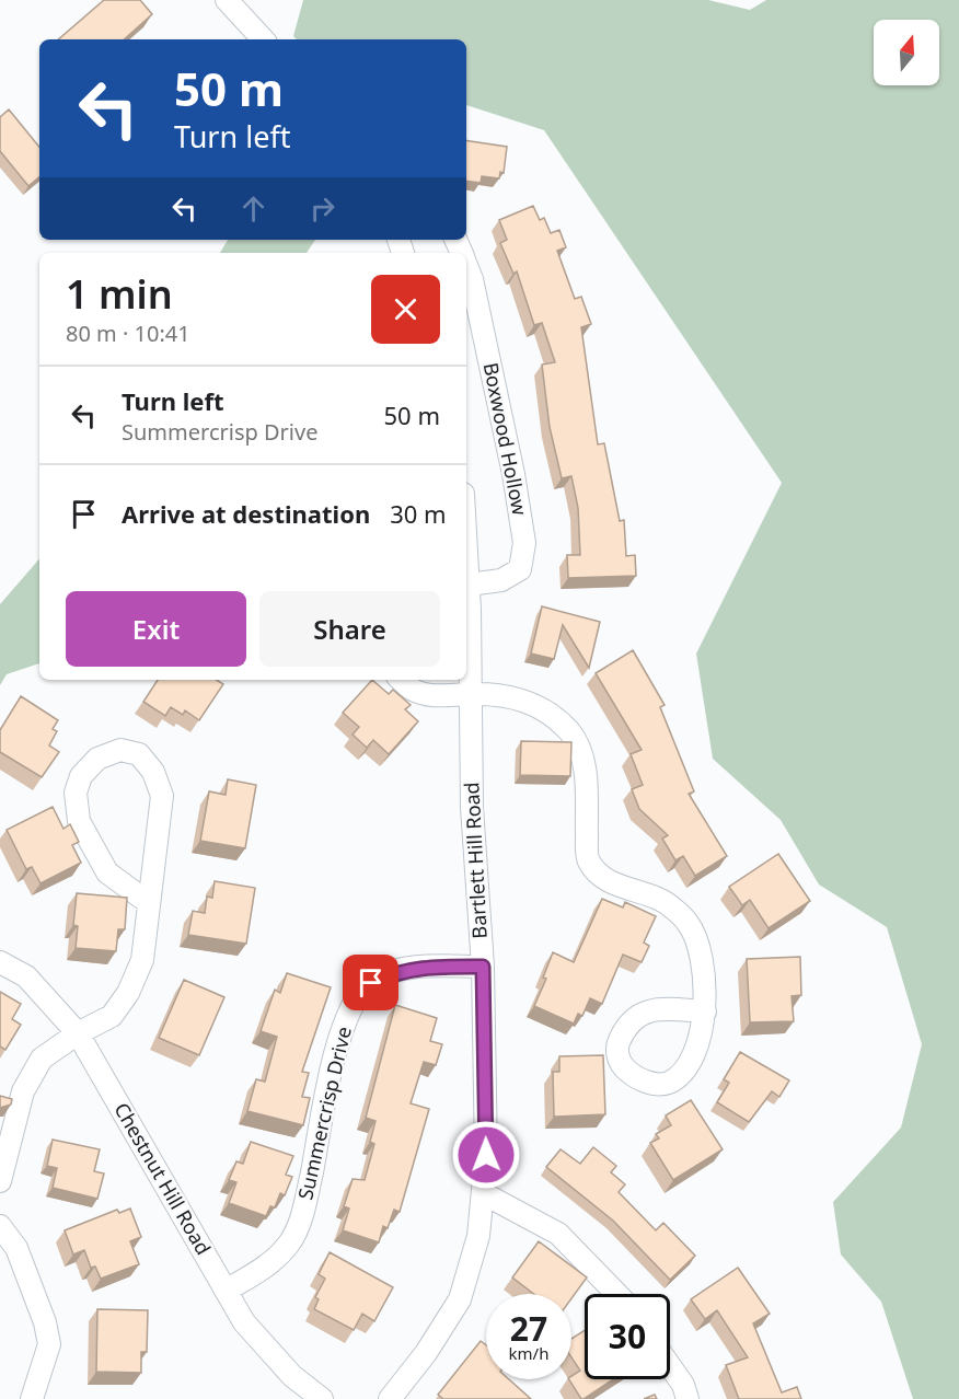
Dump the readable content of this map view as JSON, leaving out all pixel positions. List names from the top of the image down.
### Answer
{
  "streets": {
    "street": [
      "Boxwood Hollow",
      "Bartlett Hill Road",
      "Summercrisp Drive",
      "Chestnut Hill Road"
    ]
  },
  "crossings": [
    ["Boxwood Hollow", "Bartlett Hill Road"],
    ["Bartlett Hill Road", "Summercrisp Drive"],
    ["Summercrisp Drive", "Chestnut Hill Road"]
  ],
  "north": "top",
  "page": {
    "turn": ["50 m", "Turn left"],
    "heading": ["1 min", "80 m · 10:41"],
    "list": [
      {
        "name": "Turn left",
        "note": "Summercrisp Drive",
        "value": "50 m"
      },
      {
        "name": "Arrive at destination",
        "value": "30 m"
      }
    ],
    "buttons": ["Exit", "Share"],
    "speed": "27 km/h",
    "limit": "30"
  }
}
